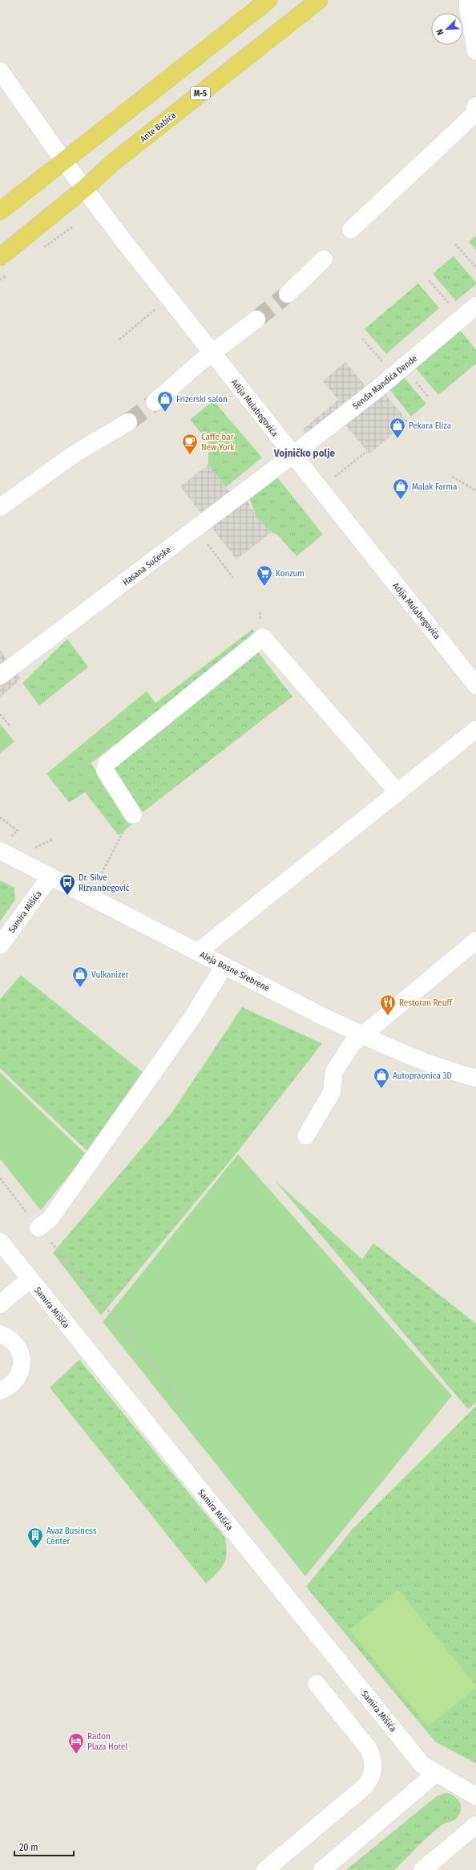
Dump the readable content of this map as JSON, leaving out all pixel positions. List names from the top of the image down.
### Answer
{
  "streets": {
    "main road": ["M-5", "Ante Babića"],
    "street": [
      "Senda Mandića Dende",
      "Adija Mulabegovića",
      "Hasana Sučeske",
      "Samira Mišića",
      "Aleja Bosne Srebrene"
    ]
  },
  "crossings": [
    ["Ante Babića", "Adija Mulabegovića"],
    ["Senda Mandića Dende", "Adija Mulabegovića"],
    ["Senda Mandića Dende", "Hasana Sučeske"],
    ["Adija Mulabegovića", "Hasana Sučeske"],
    ["Samira Mišića", "Aleja Bosne Srebrene"]
  ],
  "districts": ["Vojničko polje"],
  "places": {
    "shop": [
      "Frizerski salon",
      "Pekara Eliza",
      "Malak Farma",
      "Vulkanizer",
      "Autopraonica 3D"
    ],
    "cafe": ["Caffe bar New York"],
    "supermarket": ["Konzum"],
    "bus stop": ["Dr. Silve Rizvanbegović"],
    "restaurant": ["Restoran Reuff"],
    "building": ["Avaz Business Center"],
    "hotel": ["Radon Plaza Hotel"]
  },
  "scale_bar": "20 m",
  "north": "bottom left"
}
